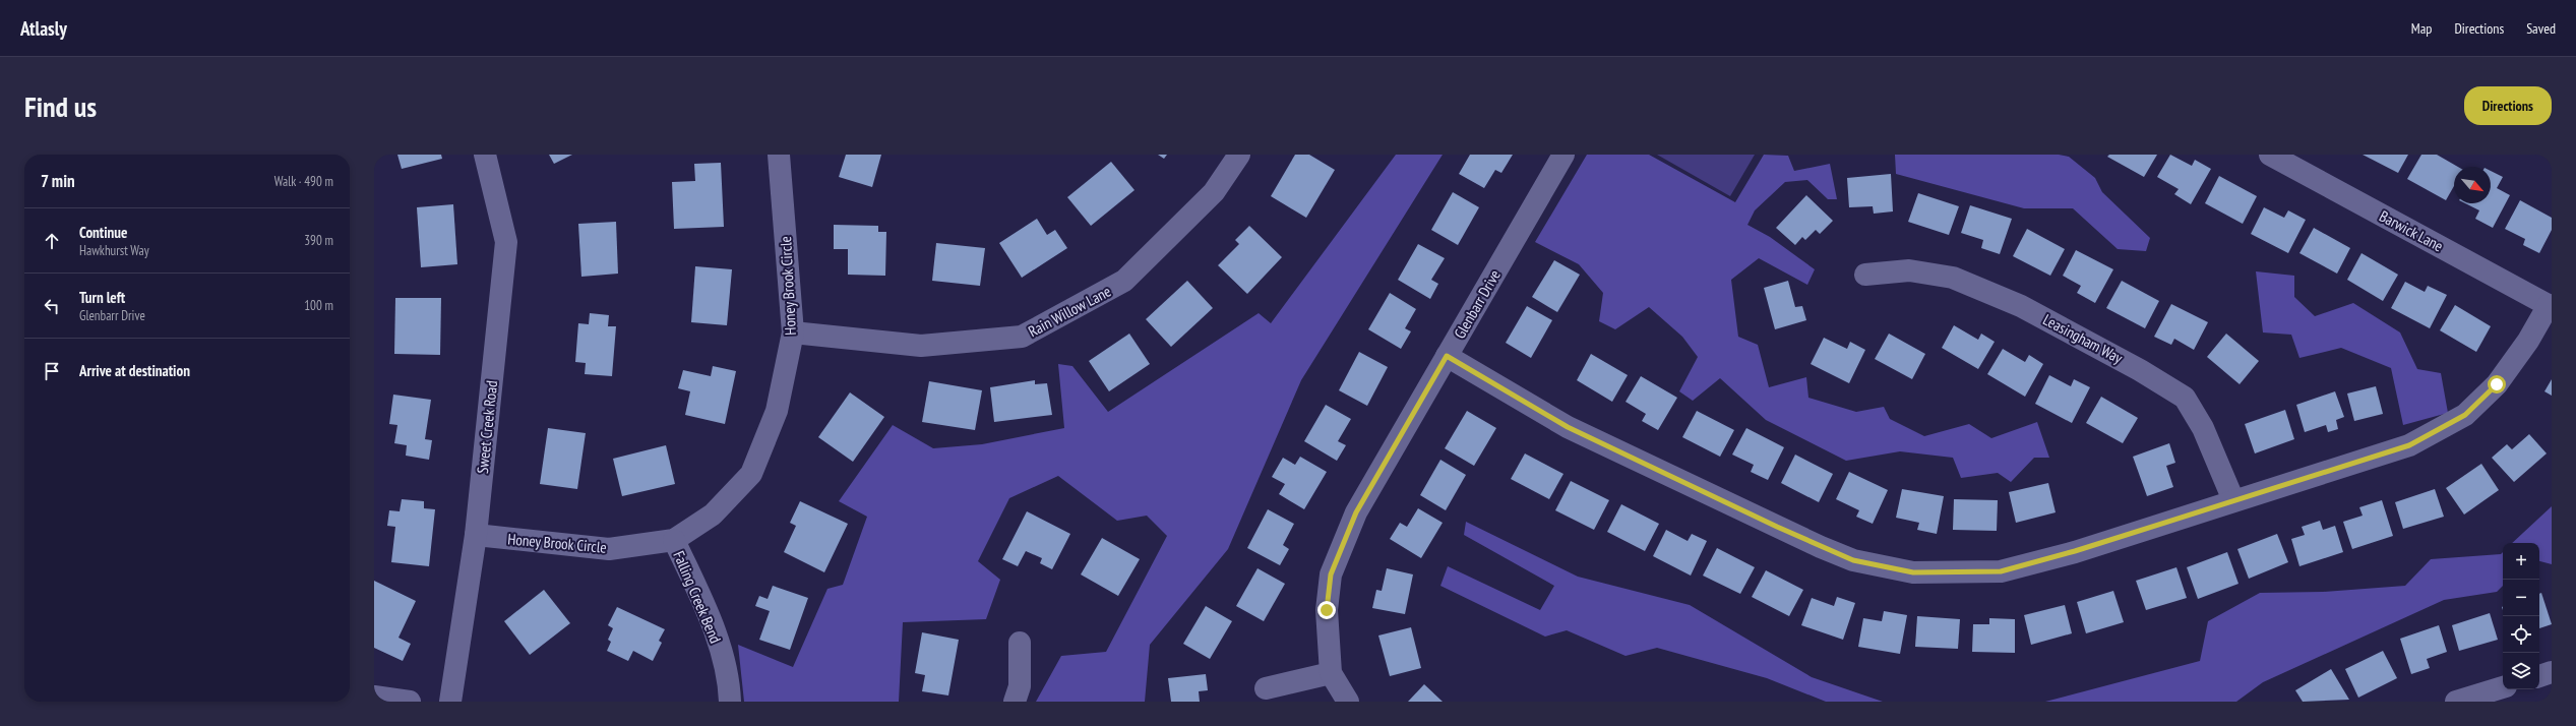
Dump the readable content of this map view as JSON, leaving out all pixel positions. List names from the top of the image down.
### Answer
{
  "streets": {
    "street": [
      "Barwick Lane",
      "Honey Brook Circle",
      "Glenbarr Drive",
      "Rain Willow Lane",
      "Leasingham Way",
      "Sweet Creek Road",
      "Falling Creek Bend"
    ]
  },
  "crossings": [
    ["Honey Brook Circle", "Rain Willow Lane"],
    ["Honey Brook Circle", "Sweet Creek Road"],
    ["Honey Brook Circle", "Falling Creek Bend"]
  ],
  "north": "bottom right",
  "page": {
    "header": "Atlasly",
    "nav": ["Map", "Directions", "Saved"],
    "buttons": "Directions",
    "title": "Find us",
    "heading": ["7 min", "Walk · 490 m"],
    "list": [
      ["Continue", "Hawkhurst Way", "390 m"],
      ["Turn left", "Glenbarr Drive", "100 m"],
      "Arrive at destination"
    ],
    "map_buttons": ["+", "−"]
  }
}
